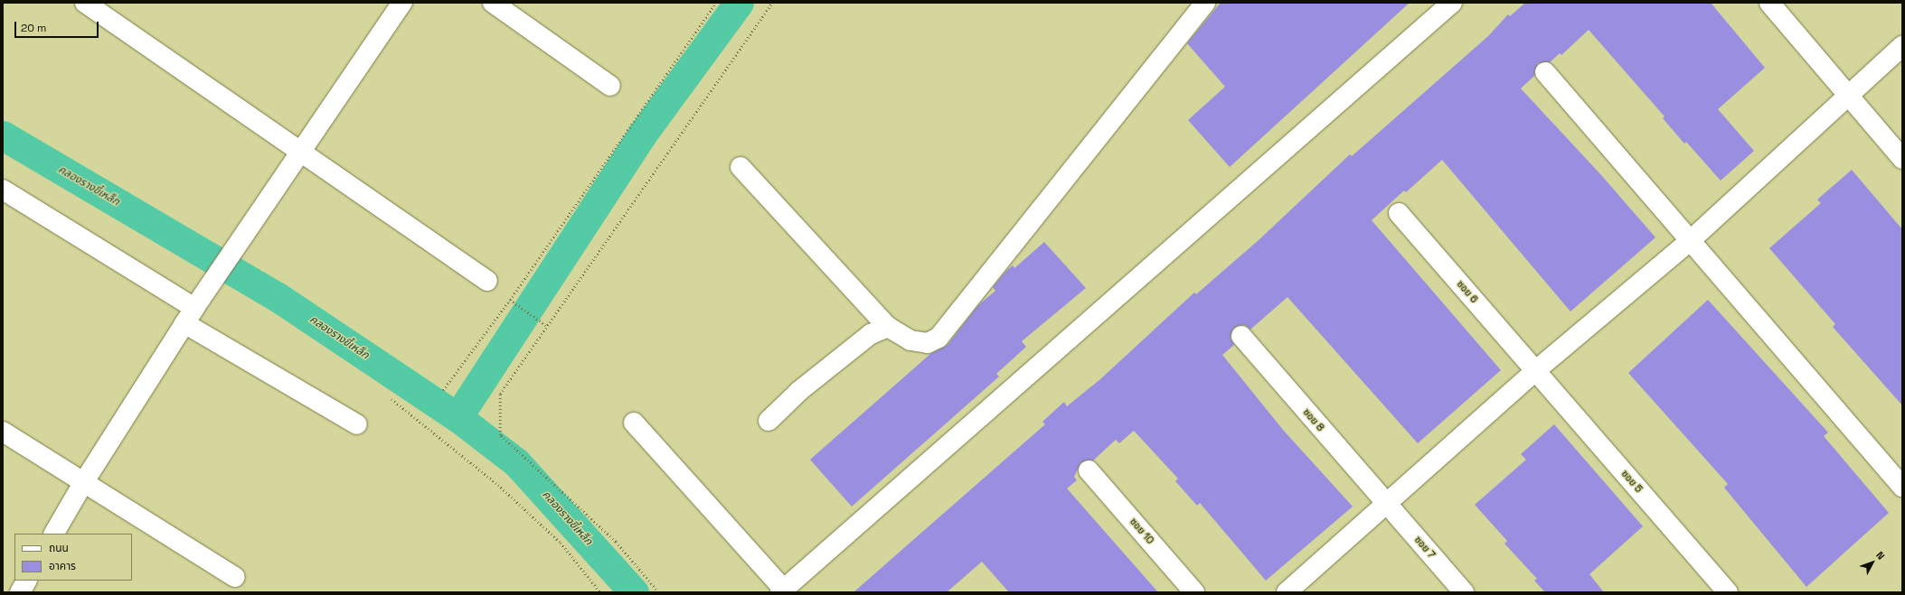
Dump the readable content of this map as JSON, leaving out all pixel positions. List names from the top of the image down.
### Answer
{
  "streets": {
    "street": [
      "ซอย 6",
      "ซอย 8",
      "ซอย 5",
      "ซอย 10",
      "ซอย 7"
    ]
  },
  "crossings": [
    ["ซอย 6", "ซอย 5"],
    ["ซอย 8", "ซอย 7"]
  ],
  "water": ["คลองรางขี้เหล็ก"],
  "legend": ["ถนน", "อาคาร"],
  "scale_bar": "20 m",
  "north": "top right"
}
